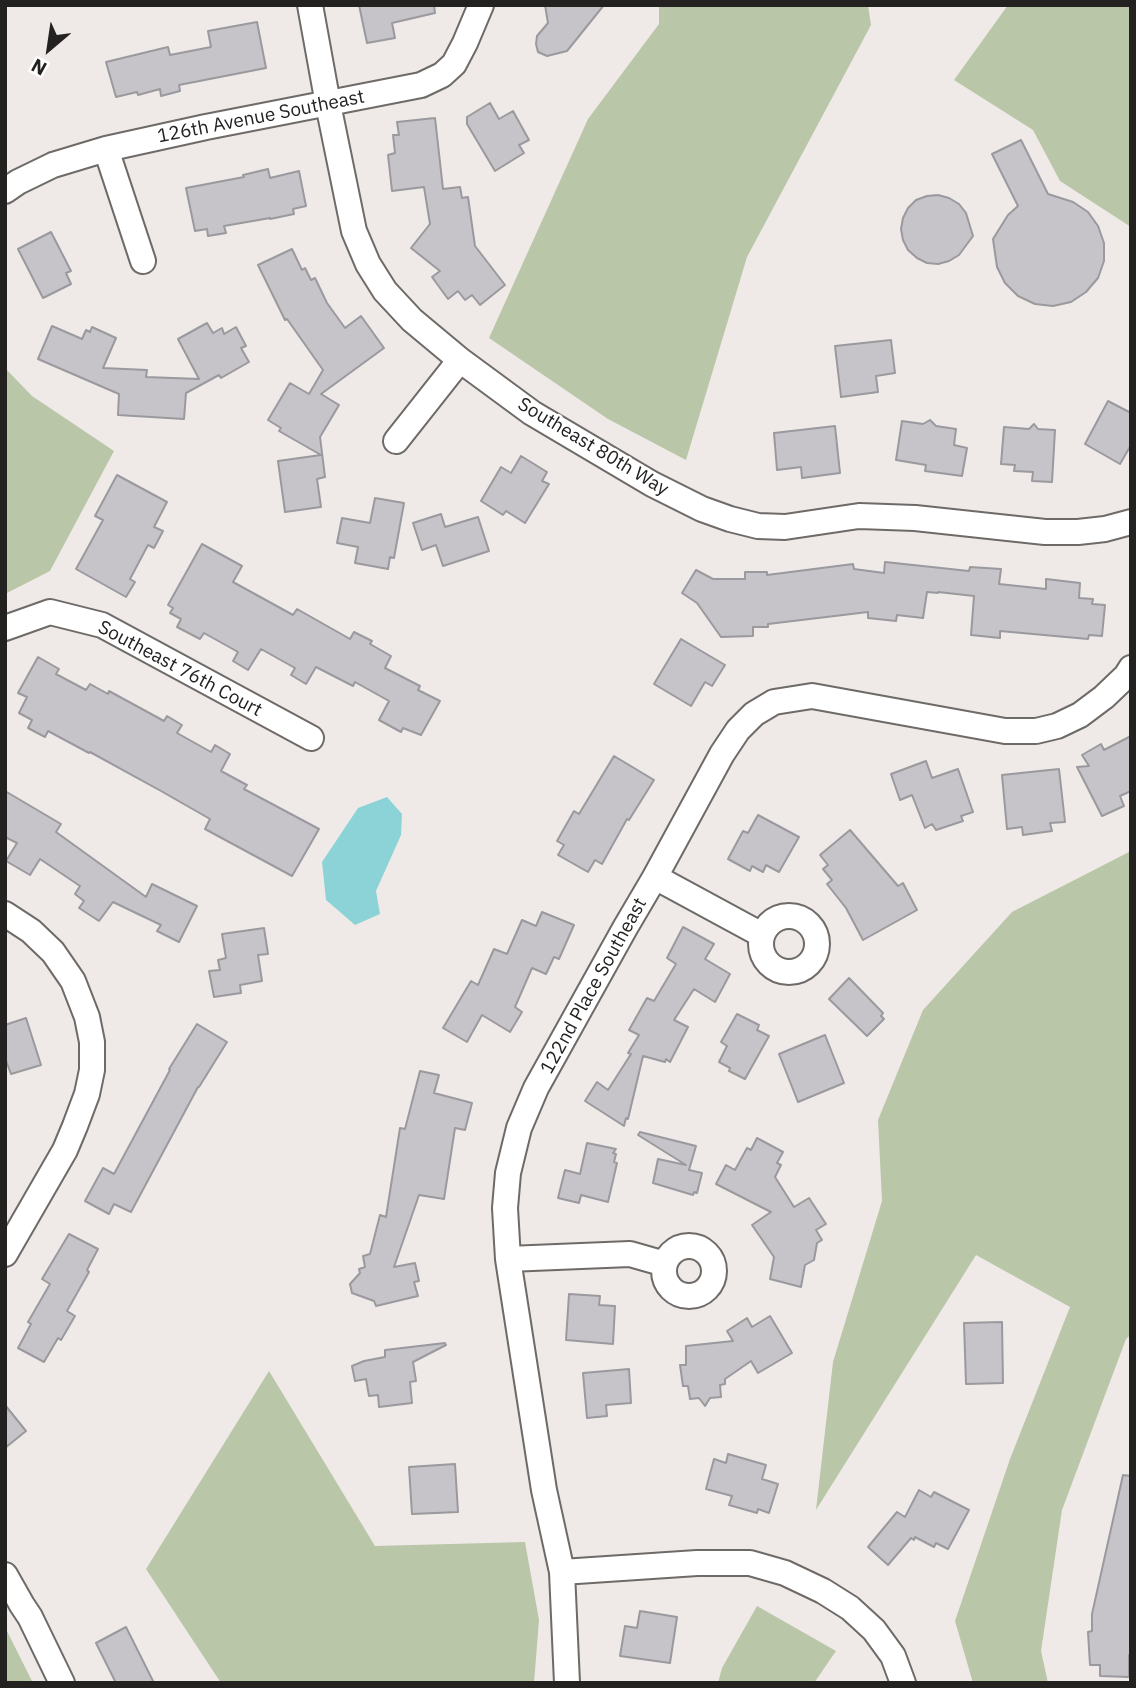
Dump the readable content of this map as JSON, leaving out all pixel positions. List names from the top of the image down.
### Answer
{
  "streets": {
    "street": [
      "126th Avenue Southeast",
      "Southeast 80th Way",
      "Southeast 76th Court",
      "122nd Place Southeast"
    ]
  },
  "crossings": [
    ["126th Avenue Southeast", "Southeast 80th Way"]
  ],
  "north": "bottom left"
}
